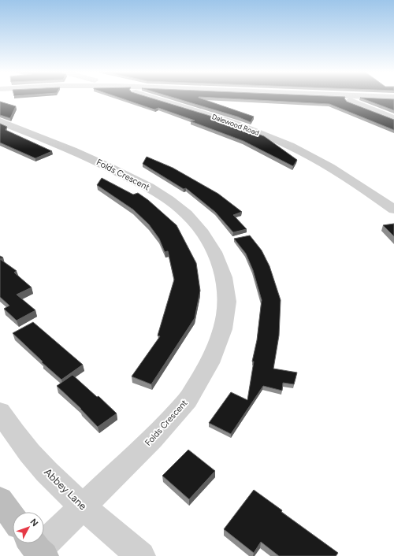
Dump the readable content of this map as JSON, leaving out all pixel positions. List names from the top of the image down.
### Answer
{
  "streets": {
    "street": ["Dalewood Road", "Folds Crescent", "Abbey Lane"]
  },
  "crossings": [
    ["Folds Crescent", "Abbey Lane"]
  ],
  "north": "top right"
}
